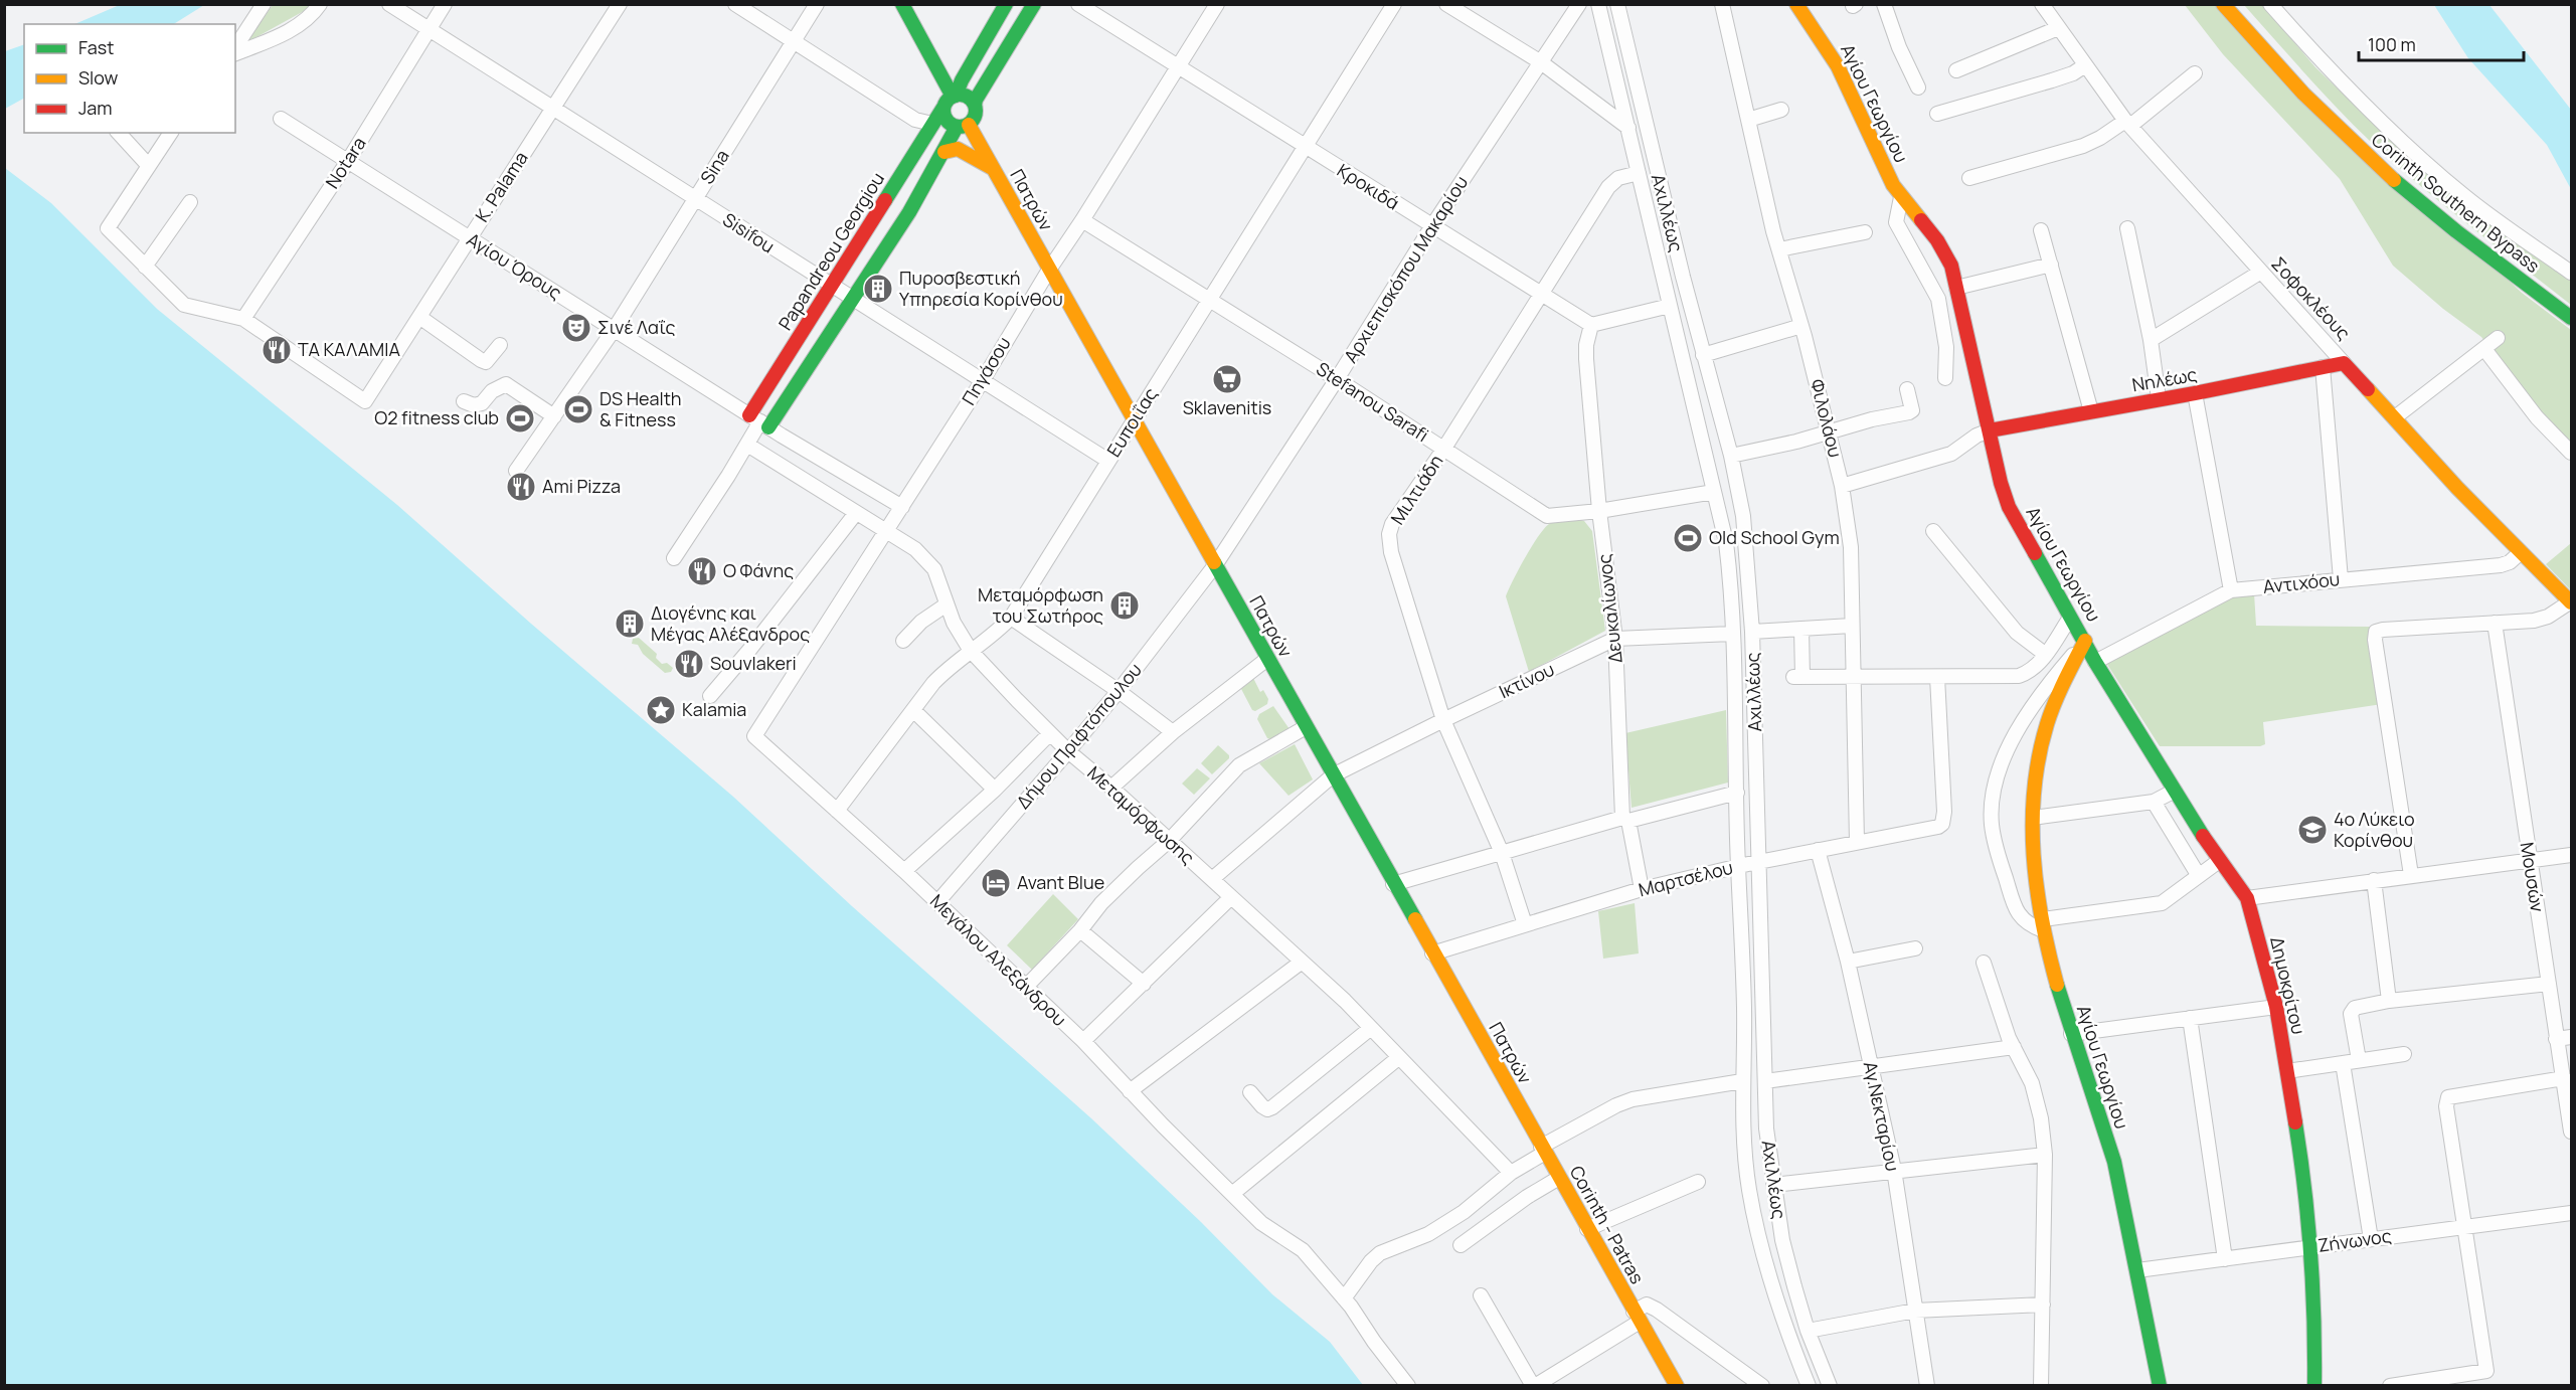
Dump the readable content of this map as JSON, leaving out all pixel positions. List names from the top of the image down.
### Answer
{
  "streets": {
    "main road": [
      "Αγίου Γεωργίου",
      "Πατρών",
      "Corinth Southern Bypass",
      "Papandreou Georgiou",
      "Σοφοκλέους",
      "Νηλέως",
      "Δημοκρίτου",
      "Corinth - Patras"
    ],
    "street": [
      "Notara",
      "Sina",
      "K. Palama",
      "Κροκιδά",
      "Αχιλλέως",
      "Sisifou",
      "Αγίου Όρους",
      "Αρχιεπισκόπου Μακαρίου",
      "Πηγάσου",
      "Stefanou Sarafi",
      "Φιλολάου",
      "Ευποιΐας",
      "Μιλτιάδη",
      "Αντιχόου",
      "Δευκαλίωνος",
      "Ικτίνου",
      "Δήμου Πριφτόπουλου",
      "Μεταμόρφωσης",
      "Μουσών",
      "Μαρτσέλου",
      "Μεγάλου Αλεξάνδρου",
      "Αγ.Νεκταρίου",
      "Ζήνωνος"
    ]
  },
  "crossings": [
    ["Αγίου Γεωργίου", "Νηλέως"],
    ["Αγίου Γεωργίου", "Δημοκρίτου"],
    ["Αγίου Γεωργίου", "Ζήνωνος"],
    ["Notara", "K. Palama"],
    ["Notara", "Sisifou"],
    ["Notara", "Αγίου Όρους"],
    ["Sina", "Sisifou"],
    ["Sina", "Αγίου Όρους"],
    ["K. Palama", "Sisifou"],
    ["K. Palama", "Αγίου Όρους"],
    ["Κροκιδά", "Αρχιεπισκόπου Μακαρίου"],
    ["Κροκιδά", "Πηγάσου"],
    ["Κροκιδά", "Ευποιΐας"],
    ["Κροκιδά", "Μιλτιάδη"],
    ["Κροκιδά", "Δευκαλίωνος"],
    ["Πατρών", "Papandreou Georgiou"],
    ["Πατρών", "Αρχιεπισκόπου Μακαρίου"],
    ["Πατρών", "Πηγάσου"],
    ["Πατρών", "Ευποιΐας"],
    ["Πατρών", "Ικτίνου"],
    ["Πατρών", "Δήμου Πριφτόπουλου"],
    ["Πατρών", "Μαρτσέλου"],
    ["Πατρών", "Corinth - Patras"],
    ["Αχιλλέως", "Stefanou Sarafi"],
    ["Αχιλλέως", "Μιλτιάδη"],
    ["Αχιλλέως", "Ικτίνου"],
    ["Αχιλλέως", "Μαρτσέλου"],
    ["Sisifou", "Papandreou Georgiou"],
    ["Sisifou", "Πηγάσου"],
    ["Sisifou", "Ευποιΐας"],
    ["Papandreou Georgiou", "Αγίου Όρους"],
    ["Papandreou Georgiou", "Μεταμόρφωσης"],
    ["Αγίου Όρους", "Πηγάσου"],
    ["Αρχιεπισκόπου Μακαρίου", "Stefanou Sarafi"],
    ["Αρχιεπισκόπου Μακαρίου", "Δήμου Πριφτόπουλου"],
    ["Σοφοκλέους", "Νηλέως"],
    ["Σοφοκλέους", "Αντιχόου"],
    ["Πηγάσου", "Stefanou Sarafi"],
    ["Πηγάσου", "Μεταμόρφωσης"],
    ["Πηγάσου", "Μεγάλου Αλεξάνδρου"],
    ["Stefanou Sarafi", "Ευποιΐας"],
    ["Stefanou Sarafi", "Μιλτιάδη"],
    ["Stefanou Sarafi", "Δευκαλίωνος"],
    ["Φιλολάου", "Μαρτσέλου"],
    ["Ευποιΐας", "Μεταμόρφωσης"],
    ["Ευποιΐας", "Μεγάλου Αλεξάνδρου"],
    ["Μιλτιάδη", "Ικτίνου"],
    ["Μιλτιάδη", "Μαρτσέλου"],
    ["Αντιχόου", "Δημοκρίτου"],
    ["Δευκαλίωνος", "Ικτίνου"],
    ["Δευκαλίωνος", "Μαρτσέλου"],
    ["Ικτίνου", "Μεταμόρφωσης"],
    ["Δήμου Πριφτόπουλου", "Μεταμόρφωσης"],
    ["Δήμου Πριφτόπουλου", "Μεγάλου Αλεξάνδρου"],
    ["Μαρτσέλου", "Αγ.Νεκταρίου"],
    ["Δημοκρίτου", "Ζήνωνος"]
  ],
  "places": {
    "building": ["Πυροσβεστική Υπηρεσία Κορίνθου", "Μεταμόρφωση του Σωτήρος", "Διογένης και Μέγας Αλέξανδρος"],
    "theatre": ["Σινέ Λαΐς"],
    "restaurant": [
      "ΤΑ ΚΑΛΑΜΙΑ",
      "Ami Pizza",
      "Ο Φάνης",
      "Souvlakeri"
    ],
    "supermarket": ["Sklavenitis"],
    "sports": ["DS Health & Fitness", "O2 fitness club", "Old School Gym"],
    "place": ["Kalamia"],
    "school or university": ["4ο Λύκειο Κορίνθου"],
    "hotel": ["Avant Blue"]
  },
  "legend": ["Fast", "Slow", "Jam"],
  "scale_bar": "100 m"
}
